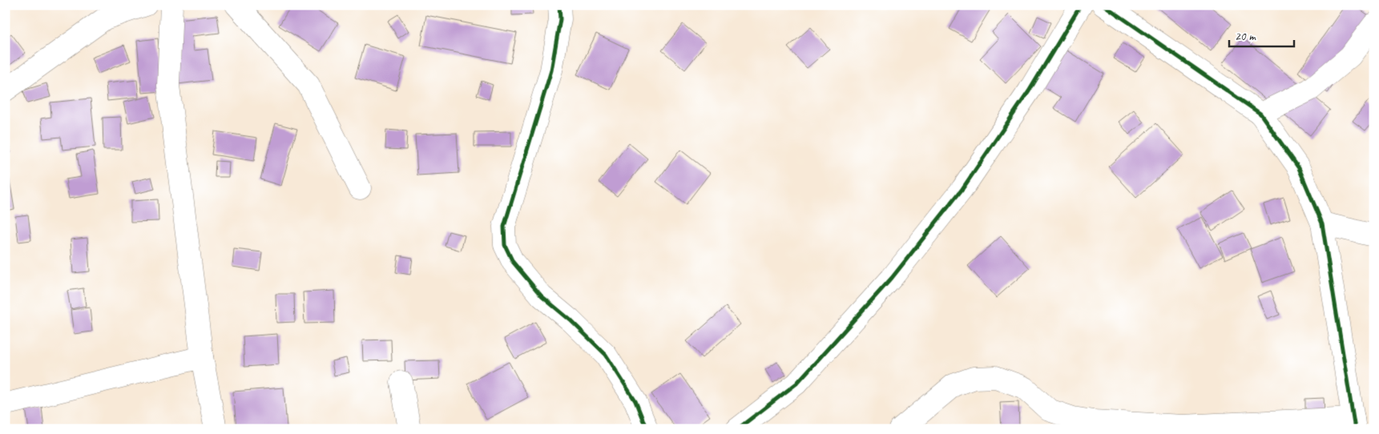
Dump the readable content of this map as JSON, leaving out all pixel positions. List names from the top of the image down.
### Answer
{
  "scale_bar": "20 m"
}
